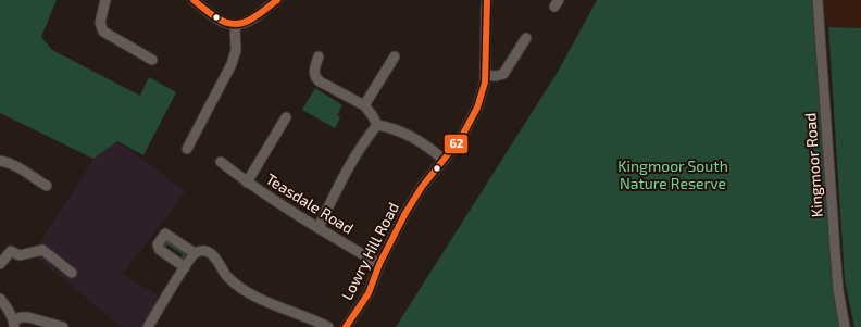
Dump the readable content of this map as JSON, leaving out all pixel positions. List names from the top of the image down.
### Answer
{
  "streets": {
    "street": ["Kingmoor Road", "Teasdale Road", "Lowry Hill Road"]
  },
  "crossings": [
    ["Teasdale Road", "Lowry Hill Road"]
  ],
  "parks": ["Kingmoor South Nature Reserve"],
  "lines": ["transit line 62"]
}
